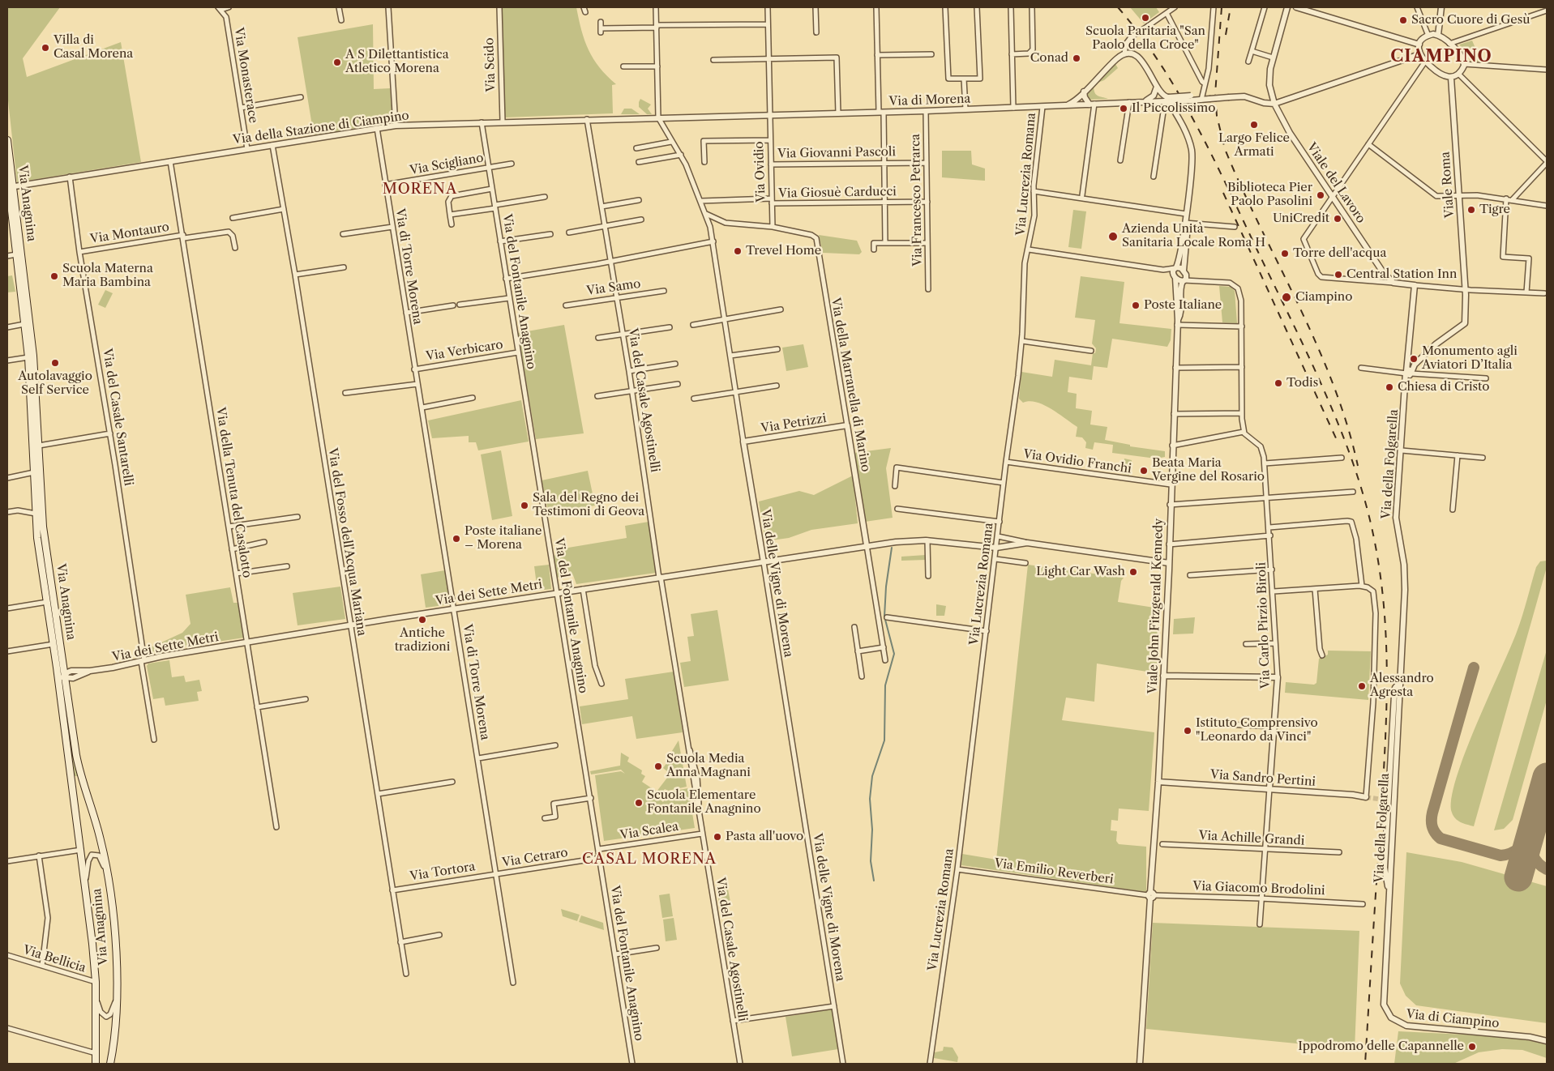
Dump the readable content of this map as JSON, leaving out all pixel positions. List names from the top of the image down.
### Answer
{
  "streets": {
    "main road": ["Via Anagnina"],
    "street": [
      "Via Scido",
      "Via Monasterace",
      "Via di Morena",
      "Via della Stazione di Ciampino",
      "Via Giovanni Pascoli",
      "Via Scigliano",
      "Via Ovidio",
      "Via Lucrezia Romana",
      "Viale del Lavoro",
      "Viale Roma",
      "Via Giosuè Carducci",
      "Via Francesco Petrarca",
      "Via Montauro",
      "Via di Torre Morena",
      "Via Samo",
      "Via del Fontanile Anagnino",
      "Via Verbicaro",
      "Via della Marranella di Marino",
      "Via del Casale Agostinelli",
      "Via del Casale Santarelli",
      "Via Petrizzi",
      "Via Ovidio Franchi",
      "Via della Folgarella",
      "Via della Tenuta del Casalotto",
      "Via del Fosso dell'Acqua Mariana",
      "Via delle Vigne di Morena",
      "Via dei Sette Metri",
      "Viale John Fitzgerald Kennedy",
      "Via Carlo Pirzio Biroli",
      "Via Sandro Pertini",
      "Via Scalea",
      "Via Achille Grandi",
      "Via Cetraro",
      "Via Tortora",
      "Via Emilio Reverberi",
      "Via Giacomo Brodolini",
      "Via Bellicia",
      "Via di Ciampino"
    ]
  },
  "crossings": [
    ["Via Scido", "Via della Stazione di Ciampino"],
    ["Via Monasterace", "Via della Stazione di Ciampino"],
    ["Via di Morena", "Via della Stazione di Ciampino"],
    ["Via di Morena", "Via Ovidio"],
    ["Via di Morena", "Via Lucrezia Romana"],
    ["Via di Morena", "Viale del Lavoro"],
    ["Via di Morena", "Via Francesco Petrarca"],
    ["Via di Morena", "Via delle Vigne di Morena"],
    ["Via della Stazione di Ciampino", "Via Anagnina"],
    ["Via della Stazione di Ciampino", "Via di Torre Morena"],
    ["Via della Stazione di Ciampino", "Via del Fontanile Anagnino"],
    ["Via della Stazione di Ciampino", "Via del Casale Agostinelli"],
    ["Via della Stazione di Ciampino", "Via del Casale Santarelli"],
    ["Via della Stazione di Ciampino", "Via della Tenuta del Casalotto"],
    ["Via della Stazione di Ciampino", "Via del Fosso dell'Acqua Mariana"],
    ["Via della Stazione di Ciampino", "Via delle Vigne di Morena"],
    ["Via Giovanni Pascoli", "Via Ovidio"],
    ["Via Giovanni Pascoli", "Via Francesco Petrarca"],
    ["Via Scigliano", "Via di Torre Morena"],
    ["Via Scigliano", "Via del Fontanile Anagnino"],
    ["Via Ovidio", "Via Giosuè Carducci"],
    ["Via Ovidio", "Via della Marranella di Marino"],
    ["Via Lucrezia Romana", "Via Ovidio Franchi"],
    ["Via Lucrezia Romana", "Via dei Sette Metri"],
    ["Via Lucrezia Romana", "Via Emilio Reverberi"],
    ["Via Giosuè Carducci", "Via Francesco Petrarca"],
    ["Via Anagnina", "Via dei Sette Metri"],
    ["Via Anagnina", "Via Bellicia"],
    ["Via Montauro", "Via del Casale Santarelli"],
    ["Via Montauro", "Via della Tenuta del Casalotto"],
    ["Via di Torre Morena", "Via Verbicaro"],
    ["Via di Torre Morena", "Via dei Sette Metri"],
    ["Via di Torre Morena", "Via Cetraro"],
    ["Via di Torre Morena", "Via Tortora"],
    ["Via Samo", "Via del Casale Agostinelli"],
    ["Via del Fontanile Anagnino", "Via Verbicaro"],
    ["Via del Fontanile Anagnino", "Via dei Sette Metri"],
    ["Via del Fontanile Anagnino", "Via Scalea"],
    ["Via del Fontanile Anagnino", "Via Cetraro"],
    ["Via della Marranella di Marino", "Via Petrizzi"],
    ["Via della Marranella di Marino", "Via delle Vigne di Morena"],
    ["Via della Marranella di Marino", "Via dei Sette Metri"],
    ["Via del Casale Agostinelli", "Via dei Sette Metri"],
    ["Via del Casale Agostinelli", "Via Scalea"],
    ["Via del Casale Santarelli", "Via dei Sette Metri"],
    ["Via Petrizzi", "Via delle Vigne di Morena"],
    ["Via Ovidio Franchi", "Viale John Fitzgerald Kennedy"],
    ["Via della Folgarella", "Via di Ciampino"],
    ["Via della Tenuta del Casalotto", "Via dei Sette Metri"],
    ["Via del Fosso dell'Acqua Mariana", "Via dei Sette Metri"],
    ["Via del Fosso dell'Acqua Mariana", "Via Tortora"],
    ["Via delle Vigne di Morena", "Via dei Sette Metri"],
    ["Via dei Sette Metri", "Viale John Fitzgerald Kennedy"],
    ["Viale John Fitzgerald Kennedy", "Via Sandro Pertini"],
    ["Viale John Fitzgerald Kennedy", "Via Emilio Reverberi"],
    ["Viale John Fitzgerald Kennedy", "Via Giacomo Brodolini"],
    ["Via Carlo Pirzio Biroli", "Via Sandro Pertini"],
    ["Via Carlo Pirzio Biroli", "Via Achille Grandi"],
    ["Via Carlo Pirzio Biroli", "Via Giacomo Brodolini"],
    ["Via Cetraro", "Via Tortora"],
    ["Via Emilio Reverberi", "Via Giacomo Brodolini"]
  ],
  "districts": ["CIAMPINO", "MORENA", "CASAL MORENA"],
  "places": [
    "Scuola Paritaria \"San Paolo della Croce\"",
    "Sacro Cuore di Gesù",
    "Villa di Casal Morena",
    "Conad",
    "A S Dilettantistica Atletico Morena",
    "Il Piccolissimo",
    "Largo Felice Armati",
    "Biblioteca Pier Paolo Pasolini",
    "Tigre",
    "UniCredit",
    "Azienda Unità Sanitaria Locale Roma H",
    "Trevel Home",
    "Torre dell'acqua",
    "Central Station Inn",
    "Scuola Materna Maria Bambina",
    "Ciampino",
    "Poste Italiane",
    "Monumento agli Aviatori D’Italia",
    "Autolavaggio Self Service",
    "Todis",
    "Chiesa di Cristo",
    "Beata Maria Vergine del Rosario",
    "Sala del Regno dei Testimoni di Geova",
    "Poste italiane – Morena",
    "Light Car Wash",
    "Antiche tradizioni",
    "Alessandro Agresta",
    "Istituto Comprensivo \"Leonardo da Vinci\"",
    "Scuola Media Anna Magnani",
    "Scuola Elementare Fontanile Anagnino",
    "Pasta all'uovo",
    "Ippodromo delle Capannelle"
  ]
}
